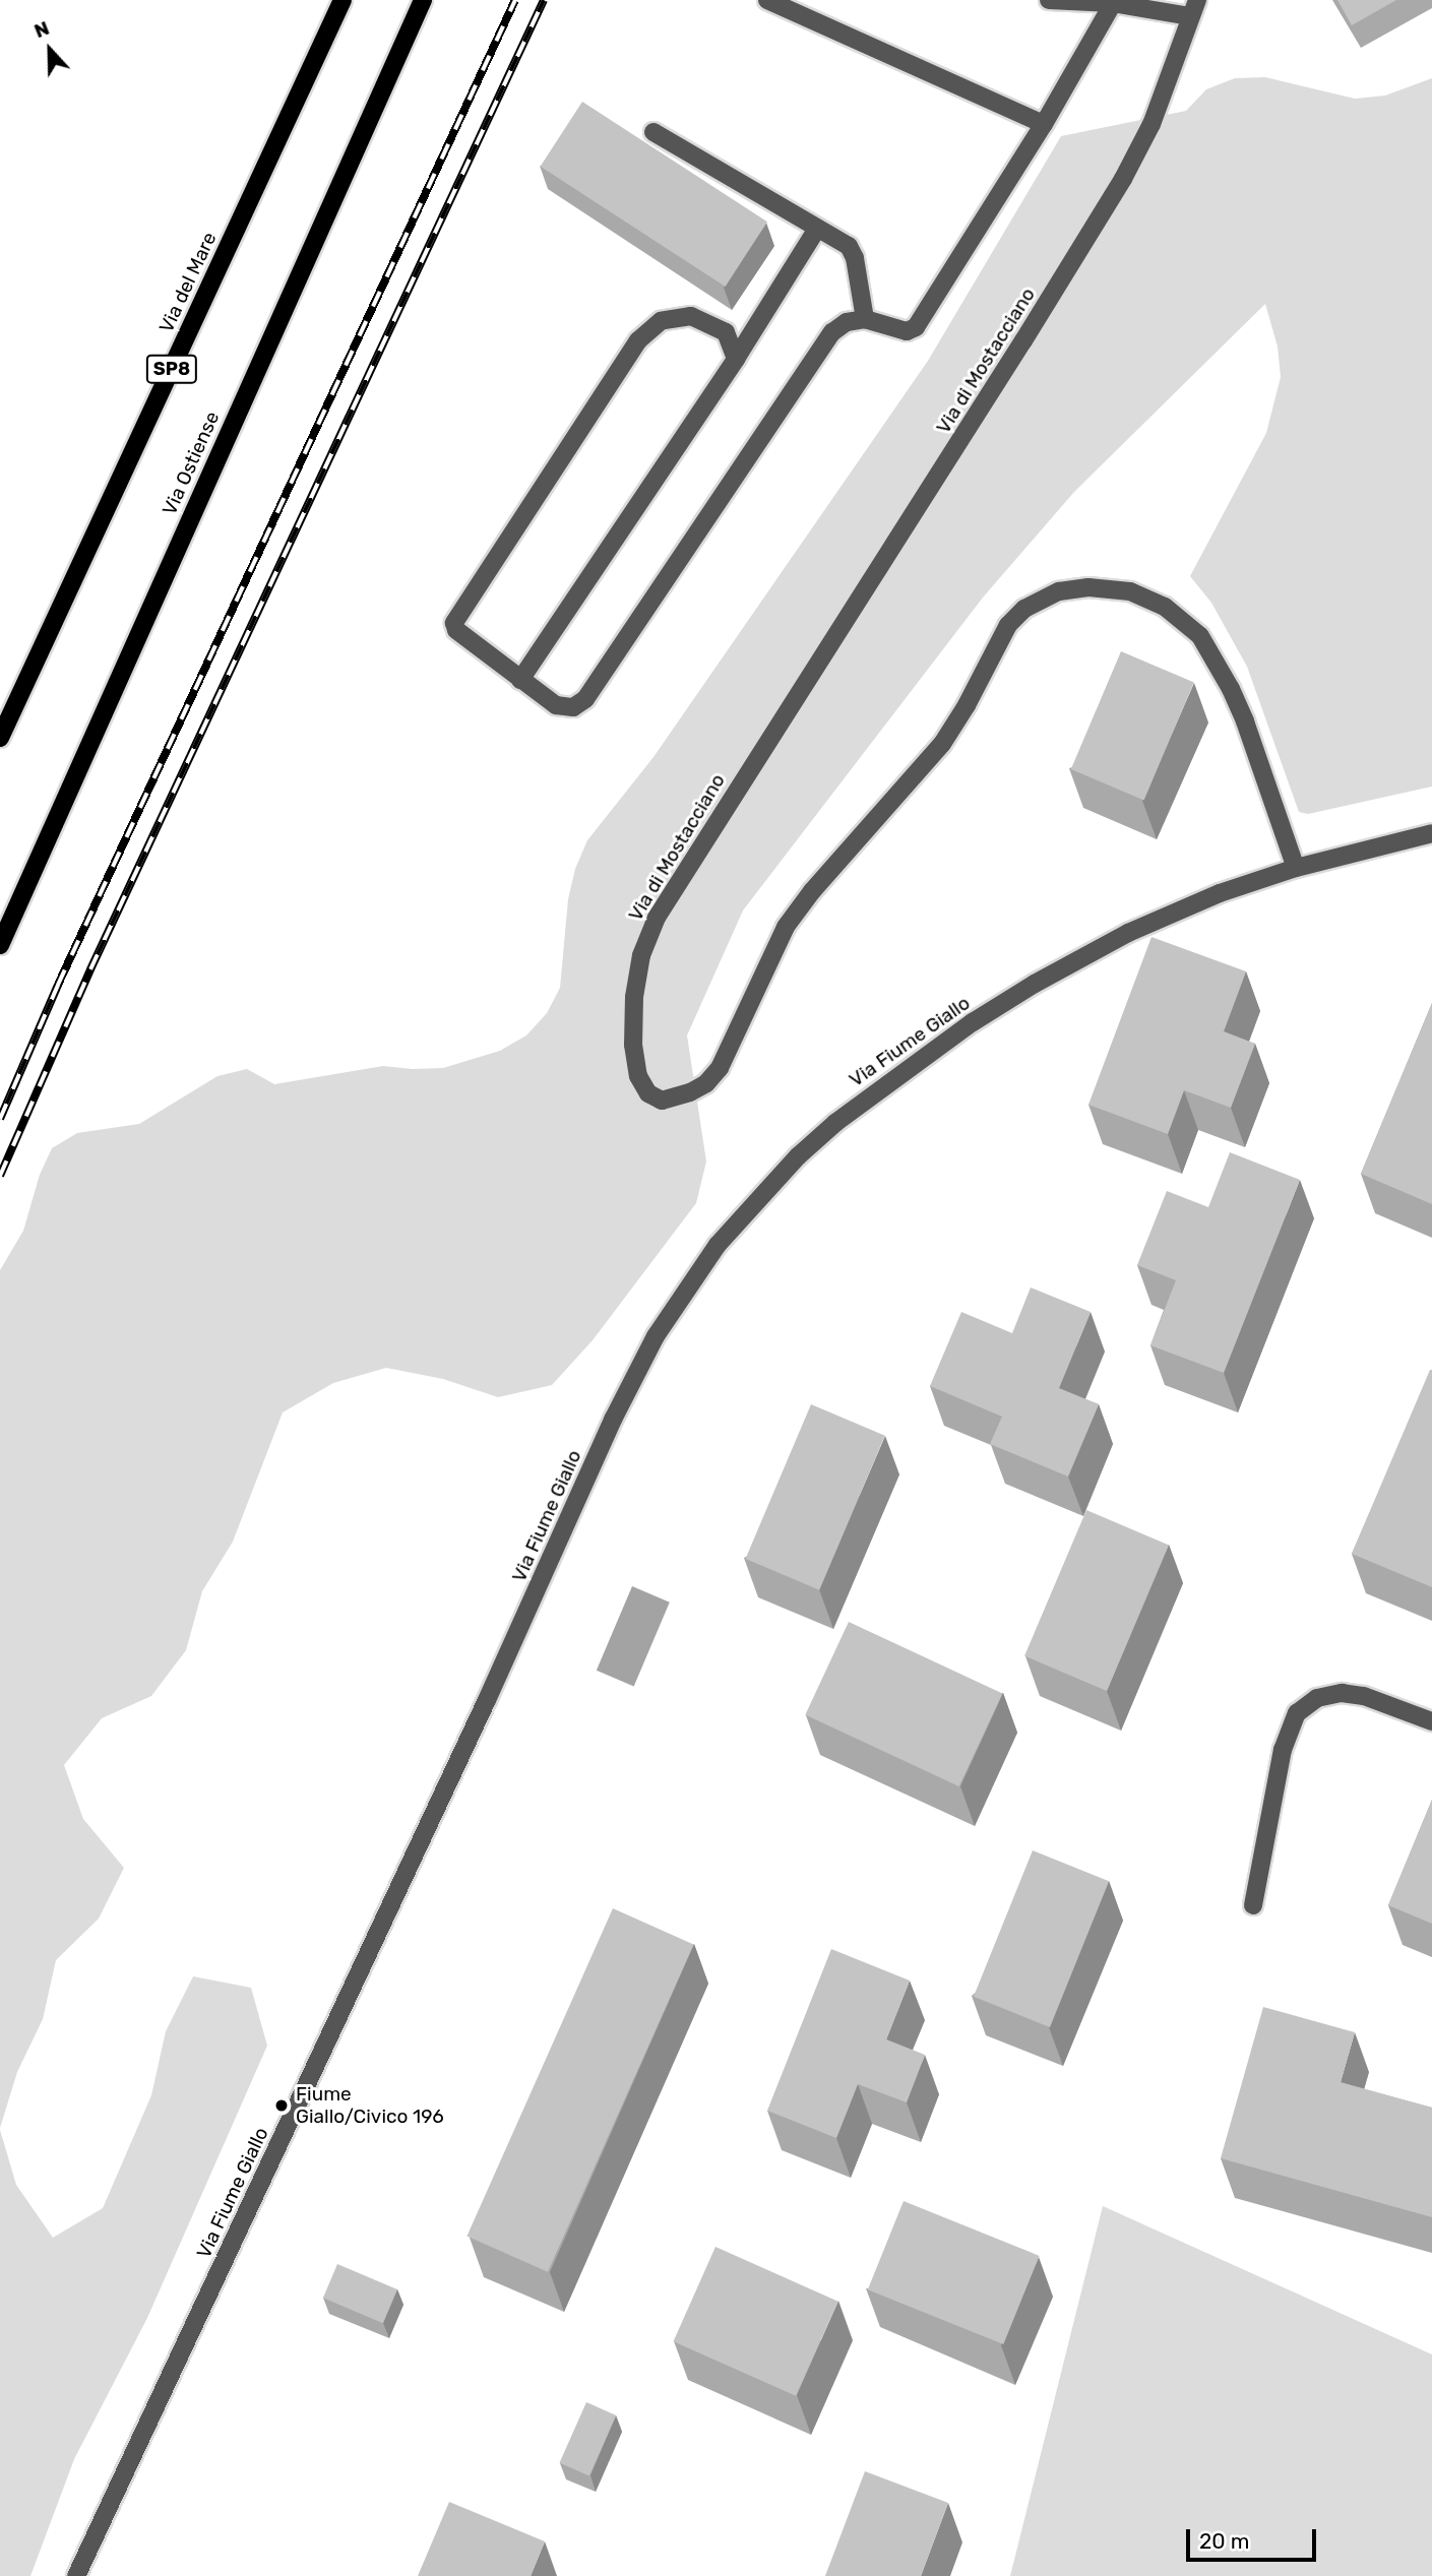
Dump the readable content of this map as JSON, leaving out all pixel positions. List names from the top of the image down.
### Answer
{
  "streets": {
    "main road": ["Via del Mare", "SP8", "Via Ostiense"],
    "street": ["Via di Mostacciano", "Via Fiume Giallo"]
  },
  "crossings": [
    ["Via di Mostacciano", "Via Fiume Giallo"]
  ],
  "places": ["Fiume Giallo/Civico 196"],
  "scale_bar": "20 m",
  "north": "top"
}
